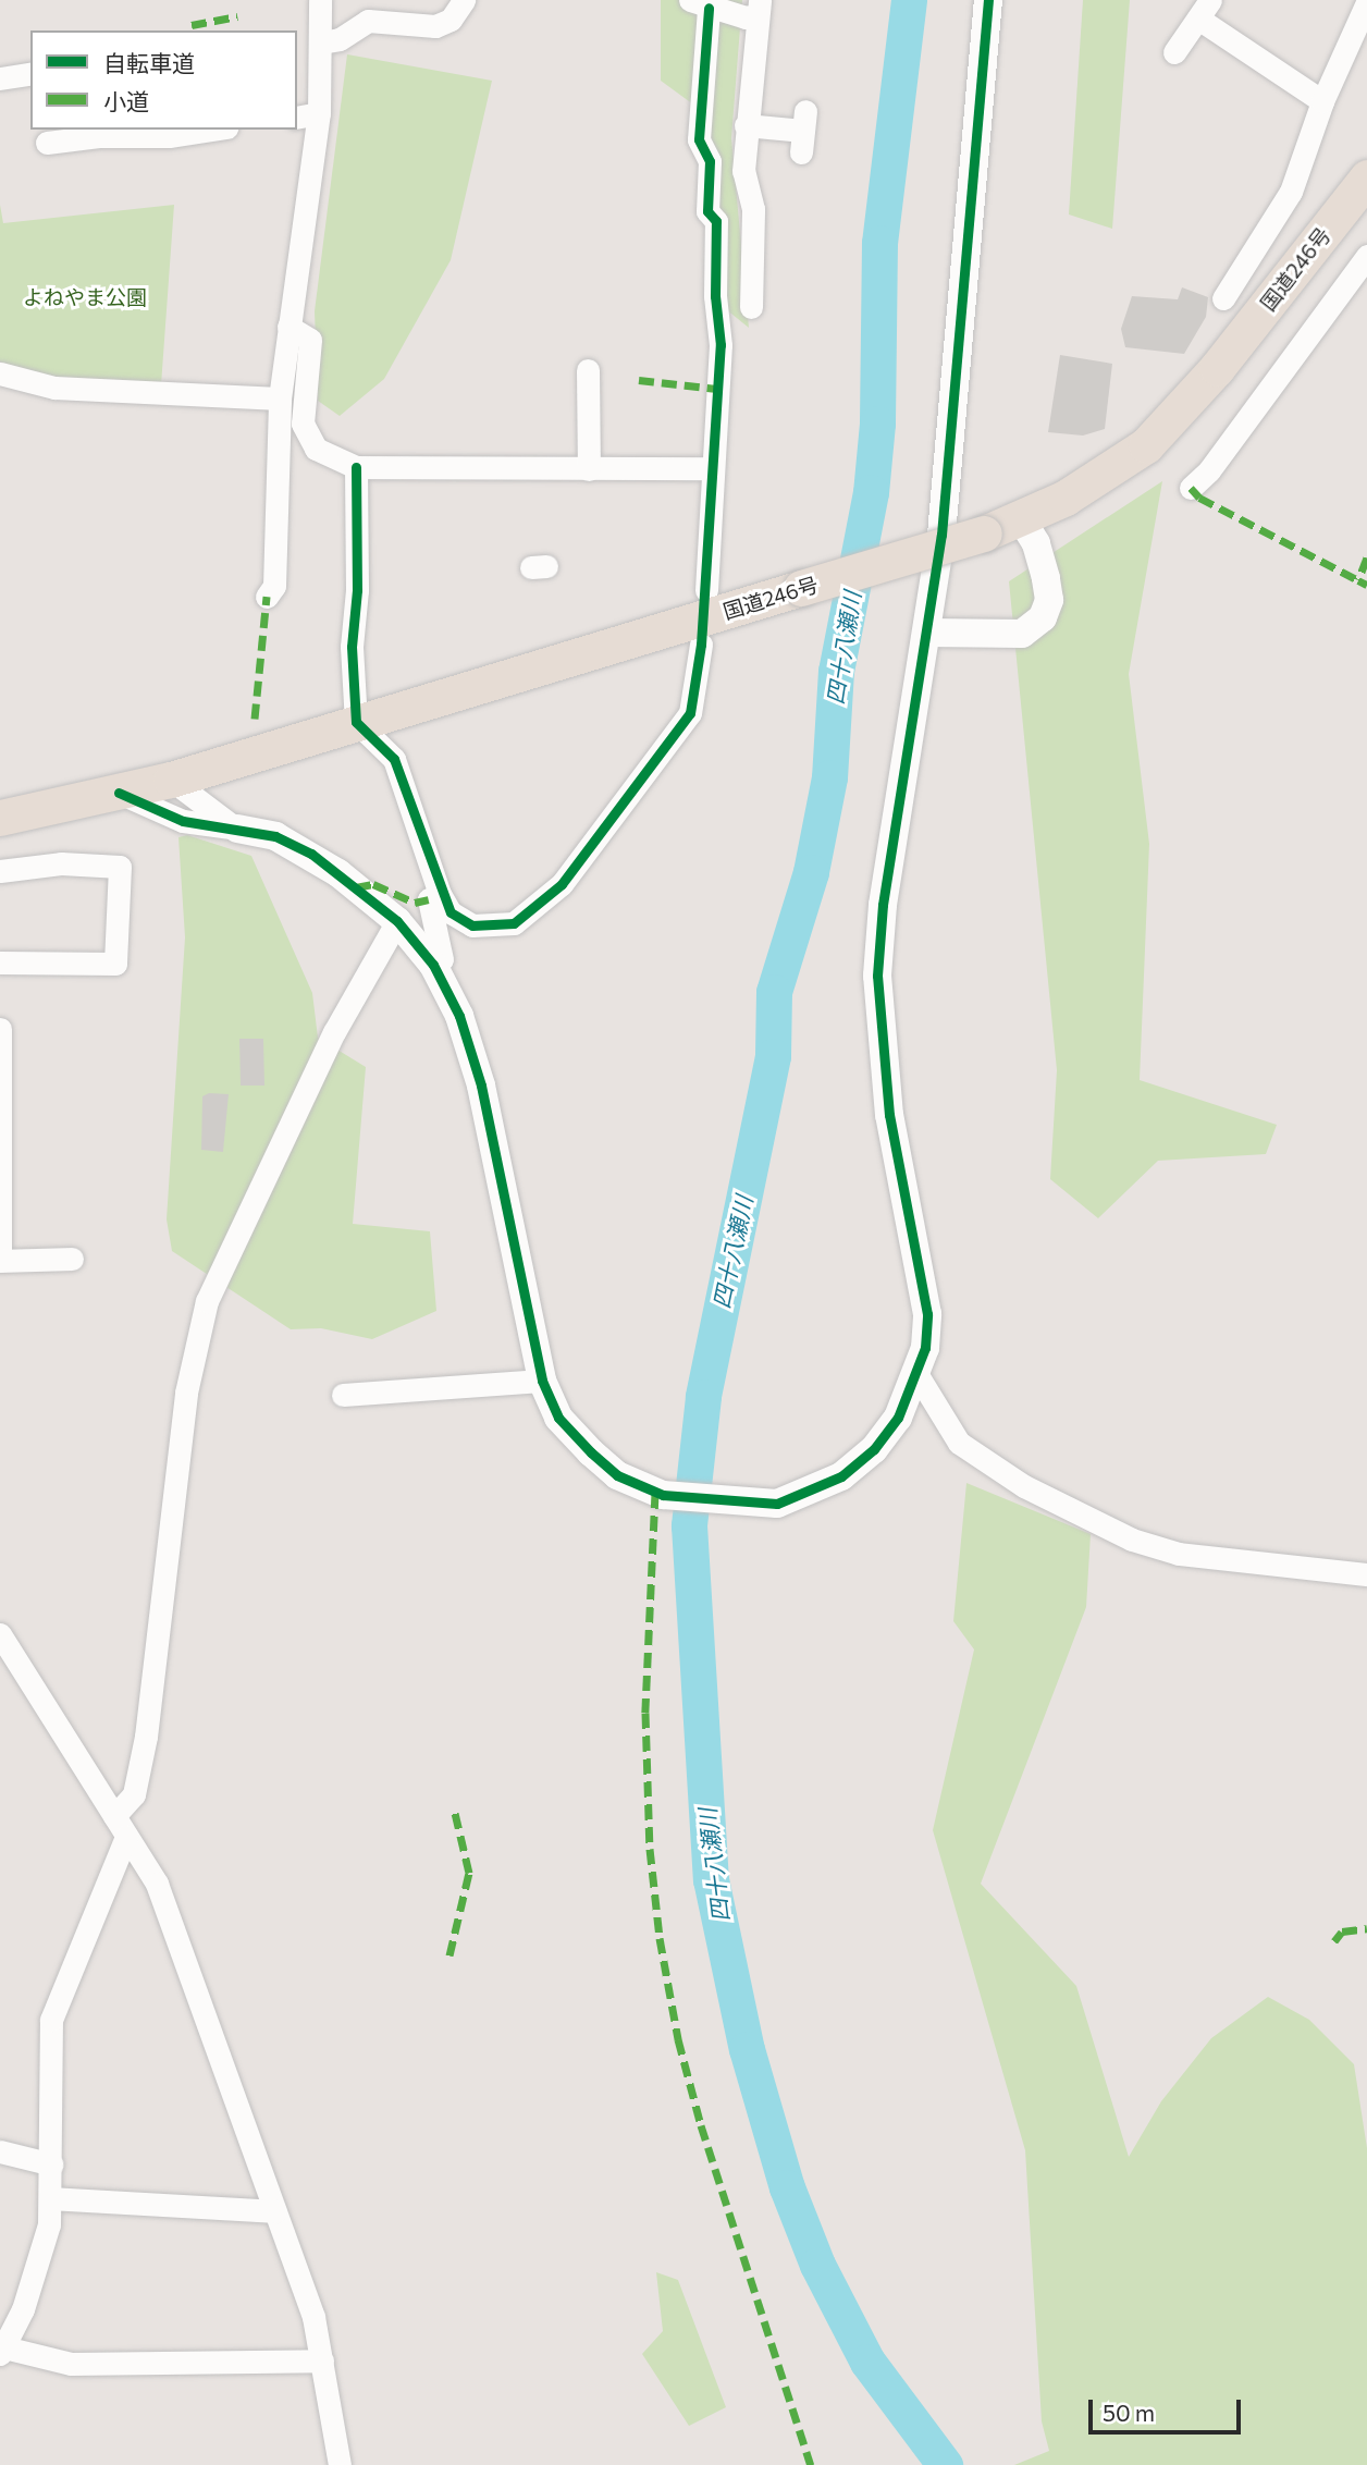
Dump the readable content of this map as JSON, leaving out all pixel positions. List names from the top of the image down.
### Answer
{
  "streets": {
    "highway": ["国道246号"]
  },
  "water": ["四十八瀬川"],
  "parks": ["よねやま公園"],
  "legend": ["自転車道", "小道"],
  "scale_bar": "50 m"
}
